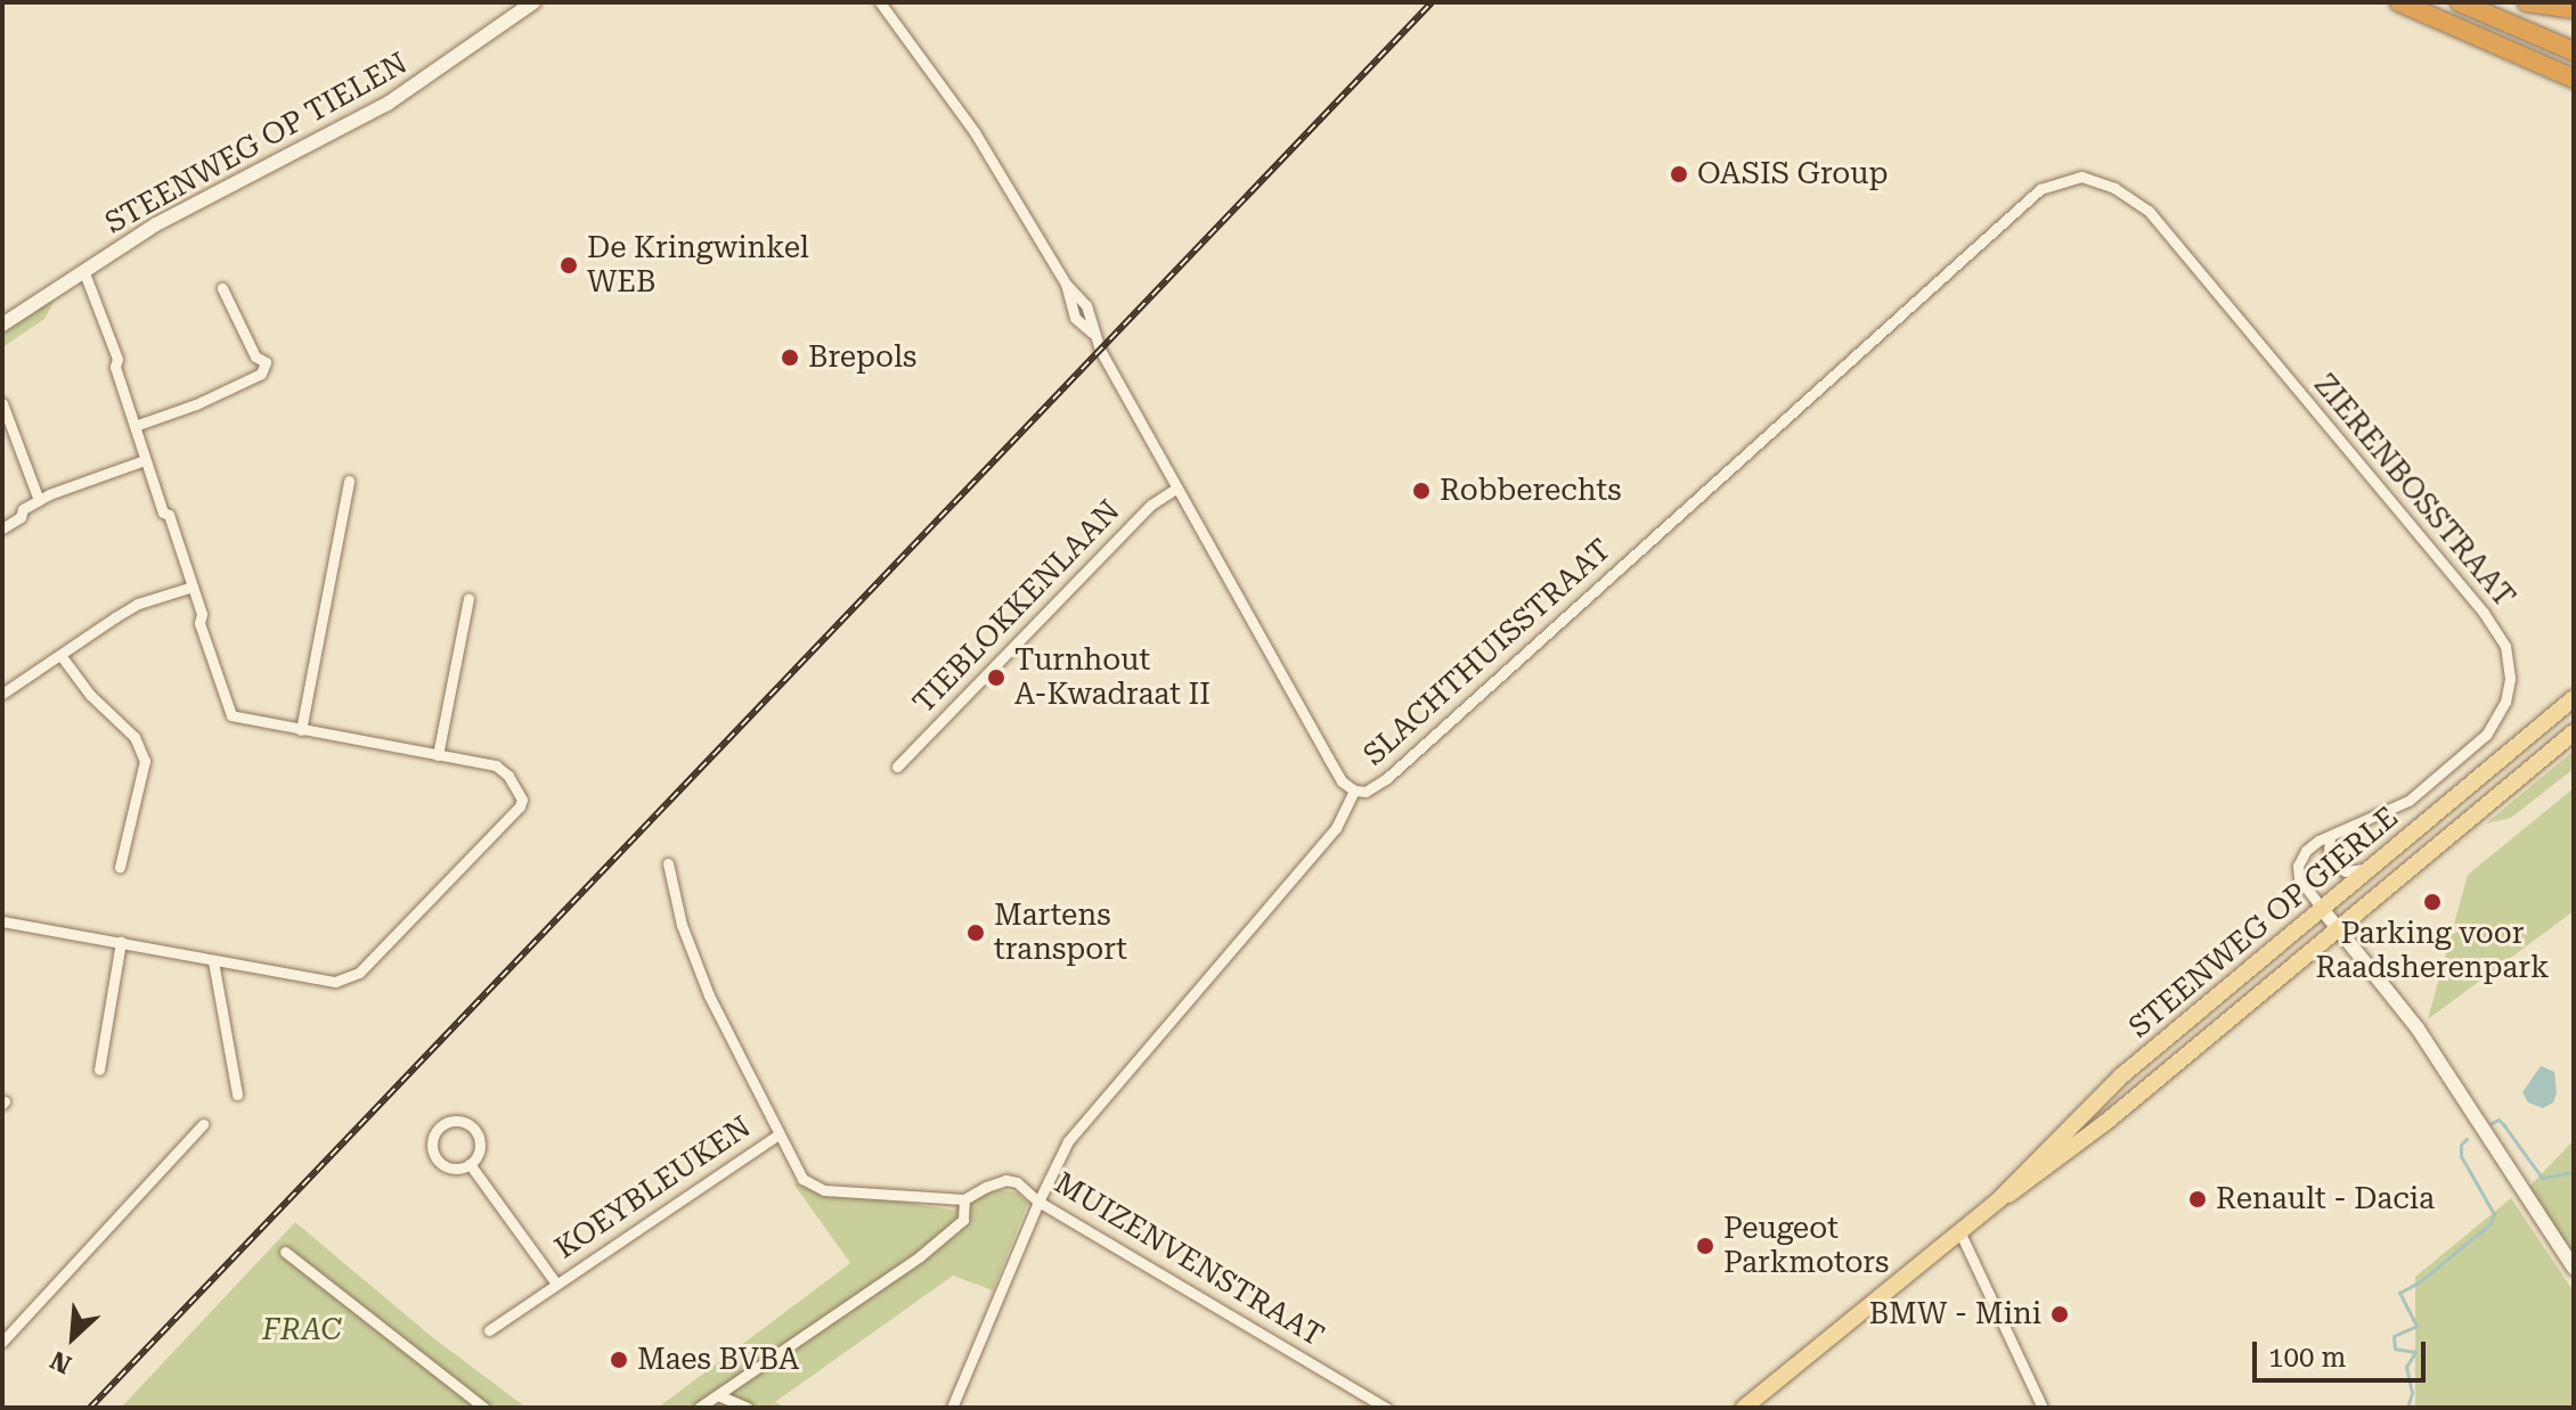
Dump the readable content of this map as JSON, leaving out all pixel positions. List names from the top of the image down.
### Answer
{
  "streets": {
    "main road": ["STEENWEG OP GIERLE"],
    "street": [
      "STEENWEG OP TIELEN",
      "ZIERENBOSSTRAAT",
      "TIEBLOKKENLAAN",
      "SLACHTHUISSTRAAT",
      "KOEYBLEUKEN",
      "MUIZENVENSTRAAT"
    ]
  },
  "crossings": [
    ["ZIERENBOSSTRAAT", "SLACHTHUISSTRAAT"],
    ["ZIERENBOSSTRAAT", "STEENWEG OP GIERLE"],
    ["SLACHTHUISSTRAAT", "MUIZENVENSTRAAT"],
    ["KOEYBLEUKEN", "MUIZENVENSTRAAT"]
  ],
  "parks": ["FRAC"],
  "places": [
    "OASIS Group",
    "De Kringwinkel WEB",
    "Brepols",
    "Robberechts",
    "Turnhout A-Kwadraat II",
    "Parking voor Raadsherenpark",
    "Martens transport",
    "Renault - Dacia",
    "Peugeot Parkmotors",
    "BMW - Mini",
    "Maes BVBA"
  ],
  "scale_bar": "100 m",
  "north": "bottom left"
}
